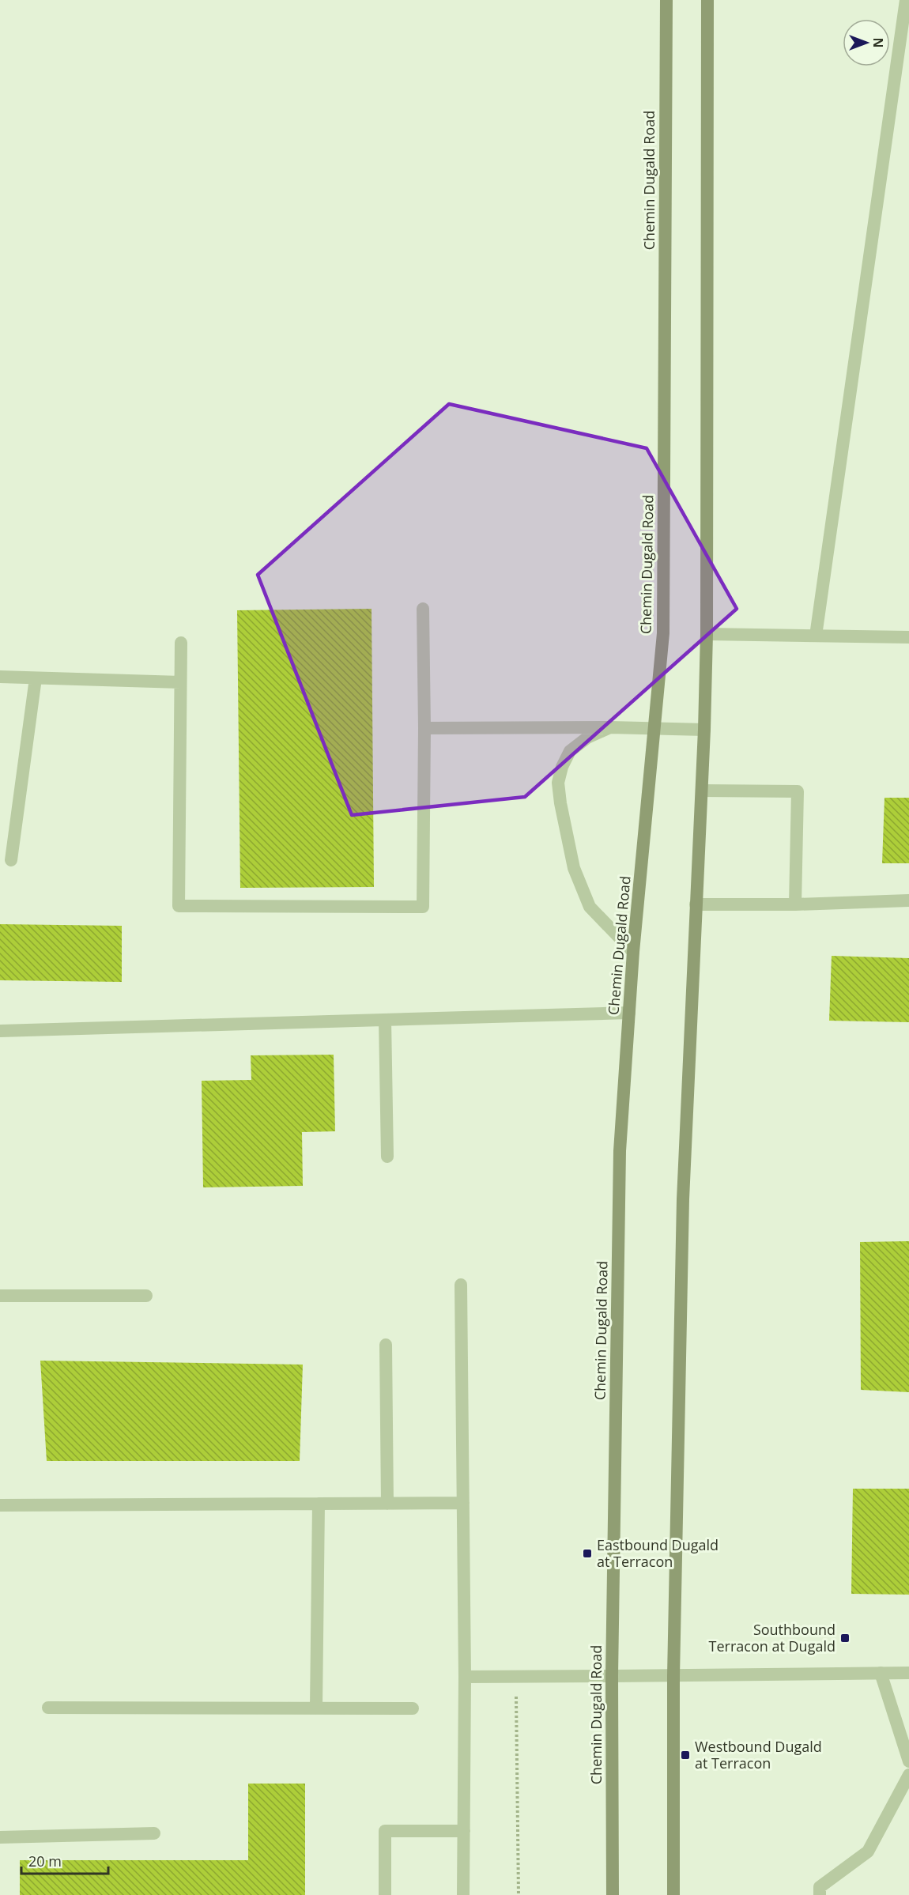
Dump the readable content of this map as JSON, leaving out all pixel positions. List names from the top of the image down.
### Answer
{
  "streets": {
    "main road": ["Chemin Dugald Road"]
  },
  "places": {
    "transit": ["Eastbound Dugald at Terracon", "Southbound Terracon at Dugald", "Westbound Dugald at Terracon"]
  },
  "scale_bar": "20 m",
  "north": "right"
}
